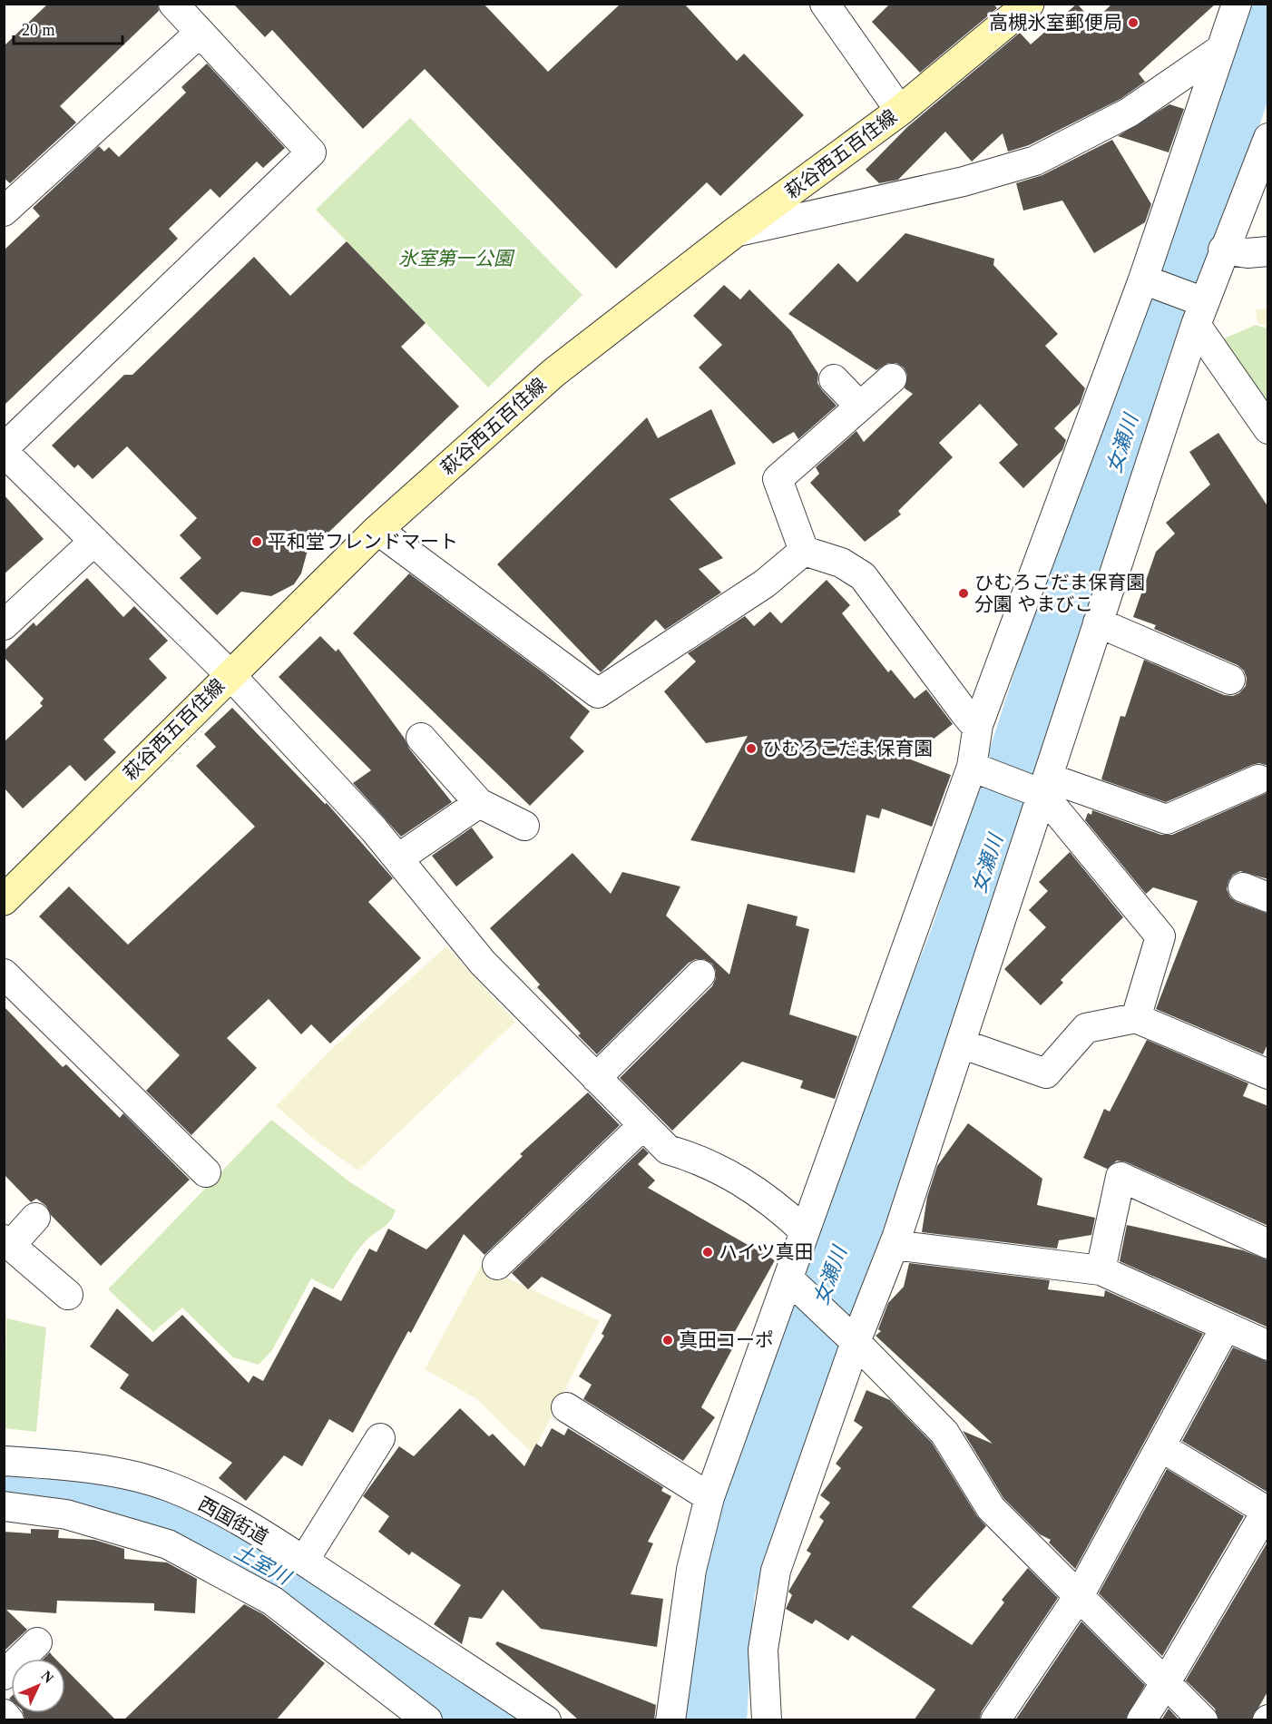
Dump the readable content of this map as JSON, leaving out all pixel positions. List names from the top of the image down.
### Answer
{
  "streets": {
    "main road": ["萩谷西五百住線"],
    "street": ["西国街道"]
  },
  "water": ["女瀬川", "土室川"],
  "parks": ["氷室第一公園"],
  "places": [
    "高槻氷室郵便局",
    "平和堂フレンドマート",
    "ひむろこだま保育園 分園 やまびこ",
    "ひむろこだま保育園",
    "ハイツ真田",
    "真田コーポ"
  ],
  "scale_bar": "20 m",
  "north": "top right"
}
